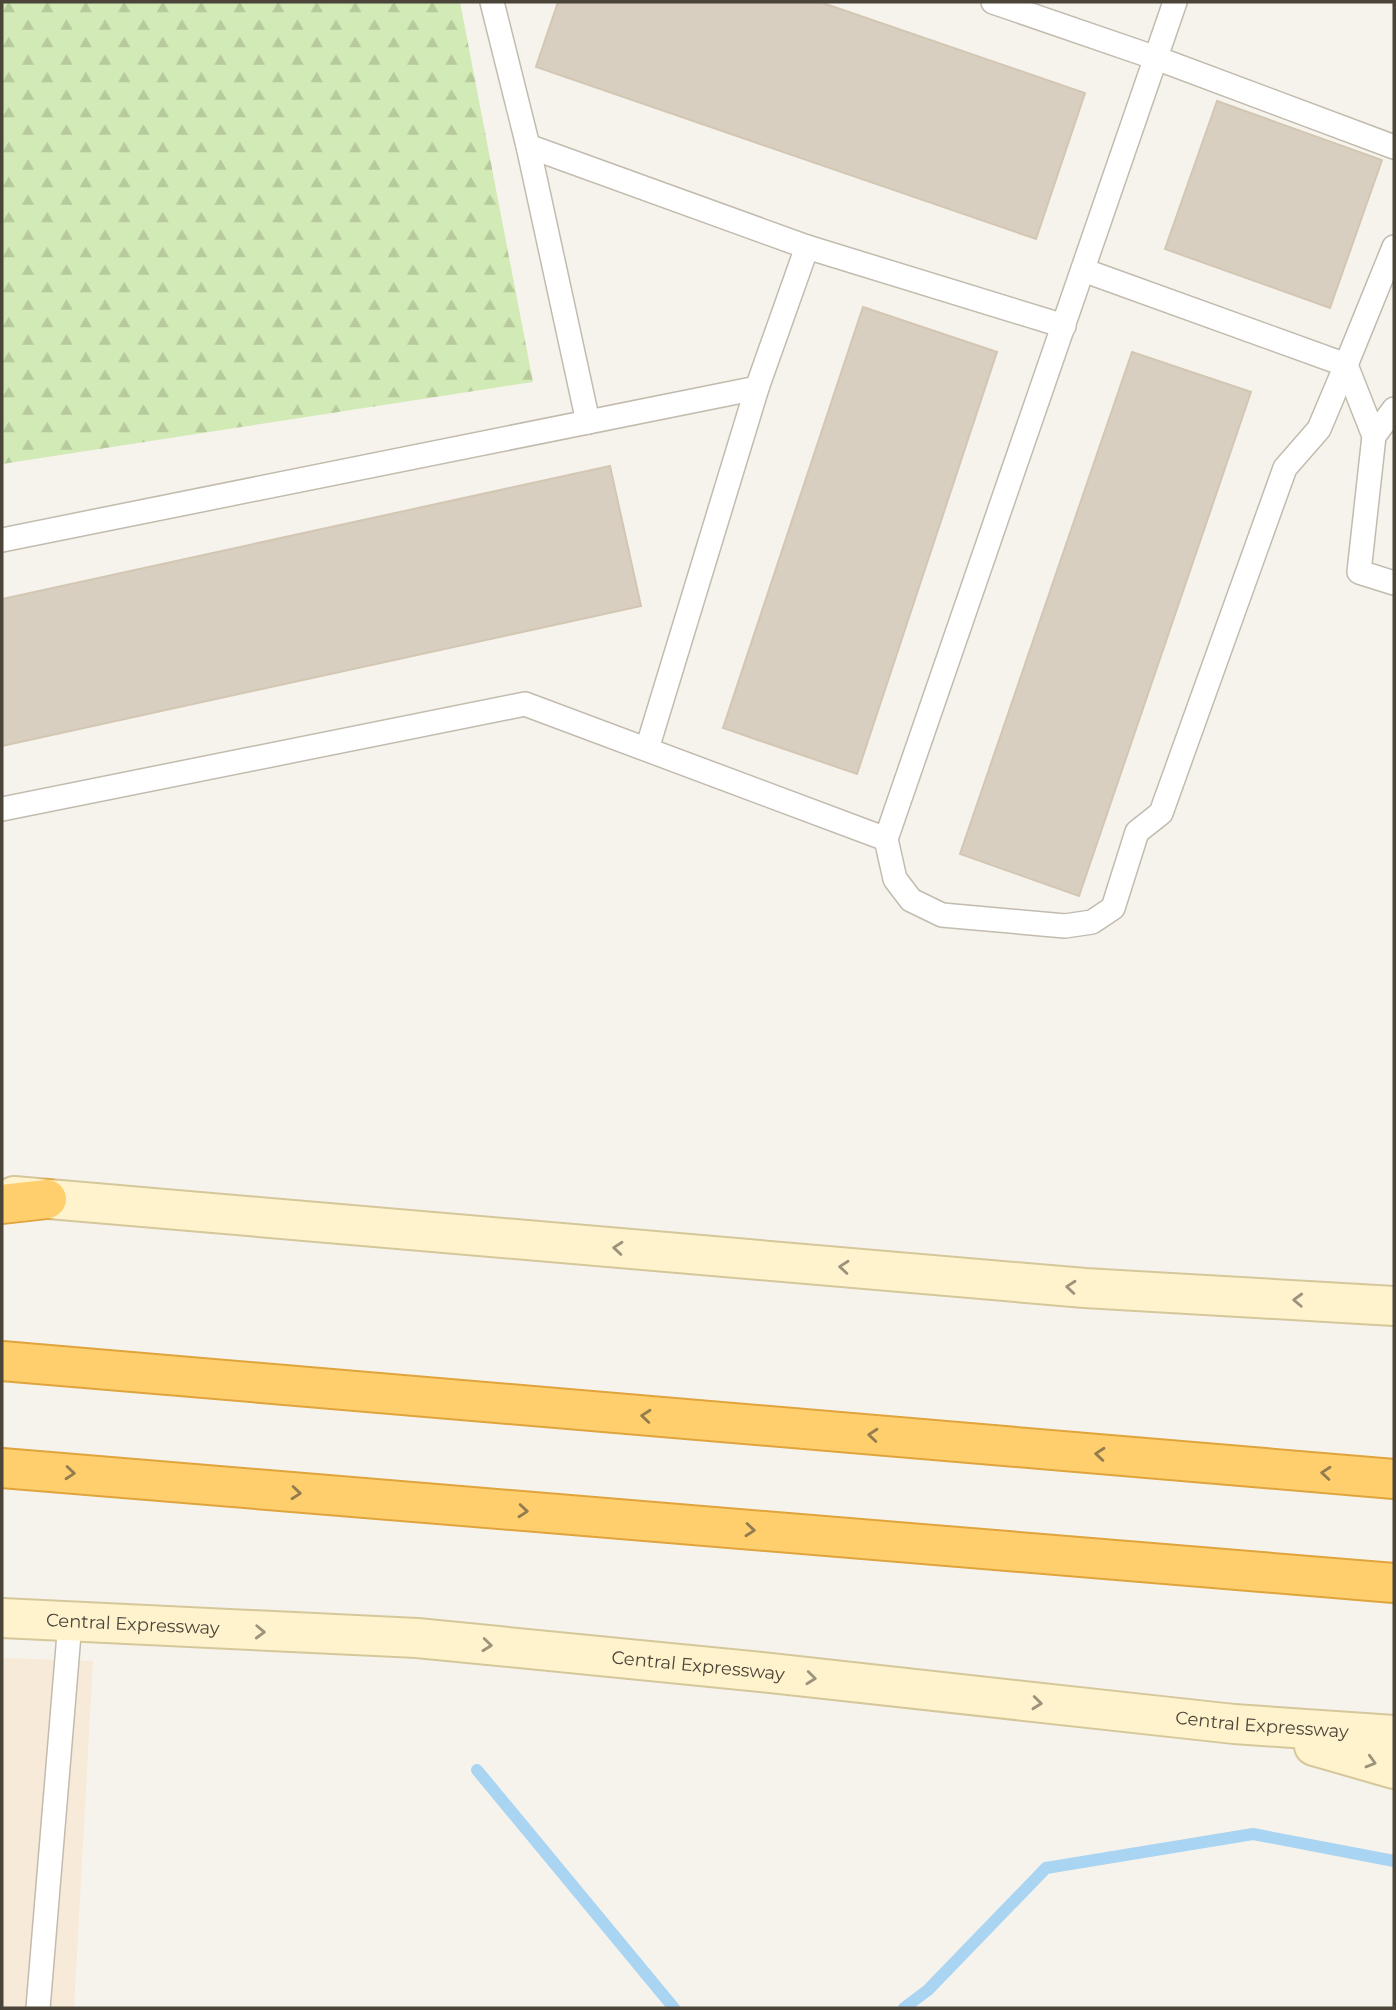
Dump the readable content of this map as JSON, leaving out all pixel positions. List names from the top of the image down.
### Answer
{
  "streets": {
    "main road": ["Central Expressway"]
  },
  "one_way": ["Central Expressway"]
}
